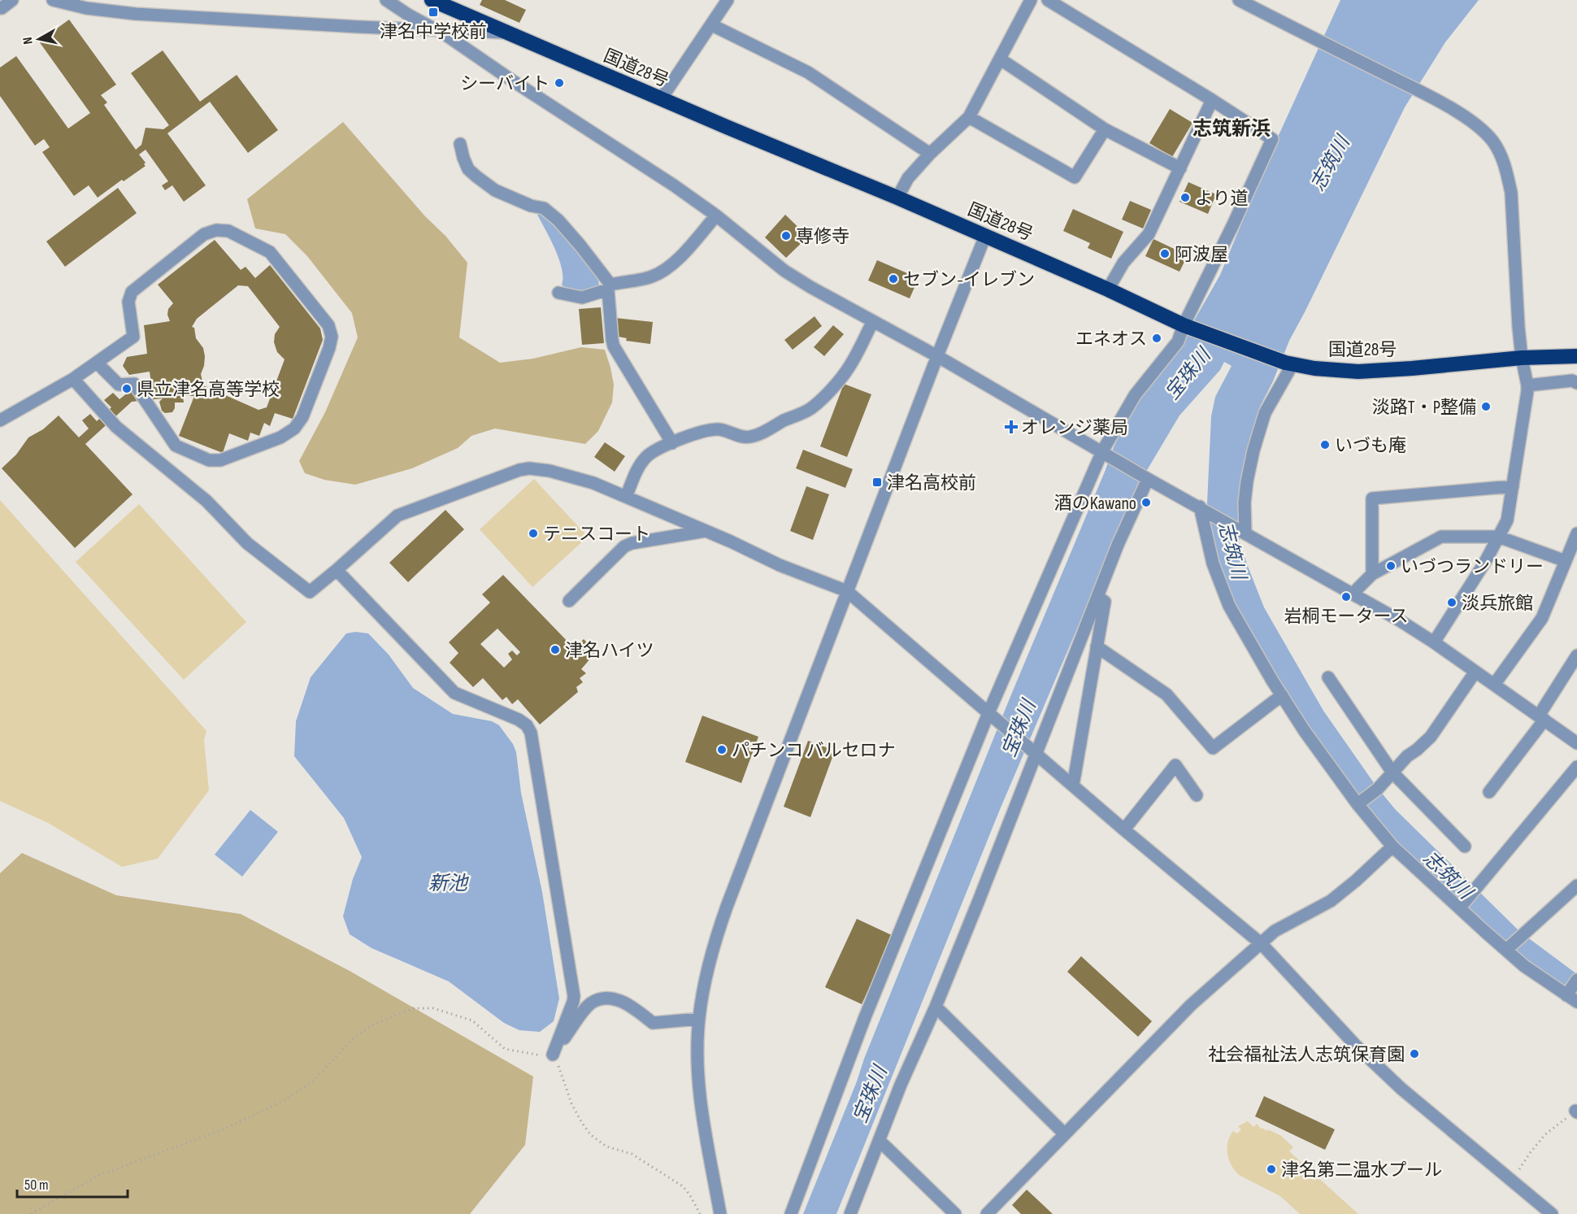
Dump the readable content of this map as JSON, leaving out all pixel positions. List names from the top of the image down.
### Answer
{
  "streets": {
    "highway": ["国道28号"]
  },
  "districts": ["志筑新浜"],
  "water": ["志筑川", "宝珠川", "新池"],
  "places": {
    "transit": ["津名中学校前", "津名高校前"],
    "other": [
      "シーバイト",
      "より道",
      "専修寺",
      "阿波屋",
      "セブン-イレブン",
      "エネオス",
      "県立津名高等学校",
      "淡路T・P整備",
      "いづも庵",
      "酒のKawano",
      "テニスコート",
      "いづつランドリー",
      "岩桐モータース",
      "淡兵旅館",
      "津名ハイツ",
      "パチンコ バルセロナ",
      "社会福祉法人志筑保育園",
      "津名第二温水プール"
    ],
    "health": ["オレンジ薬局"]
  },
  "scale_bar": "50 m",
  "north": "left"
}
